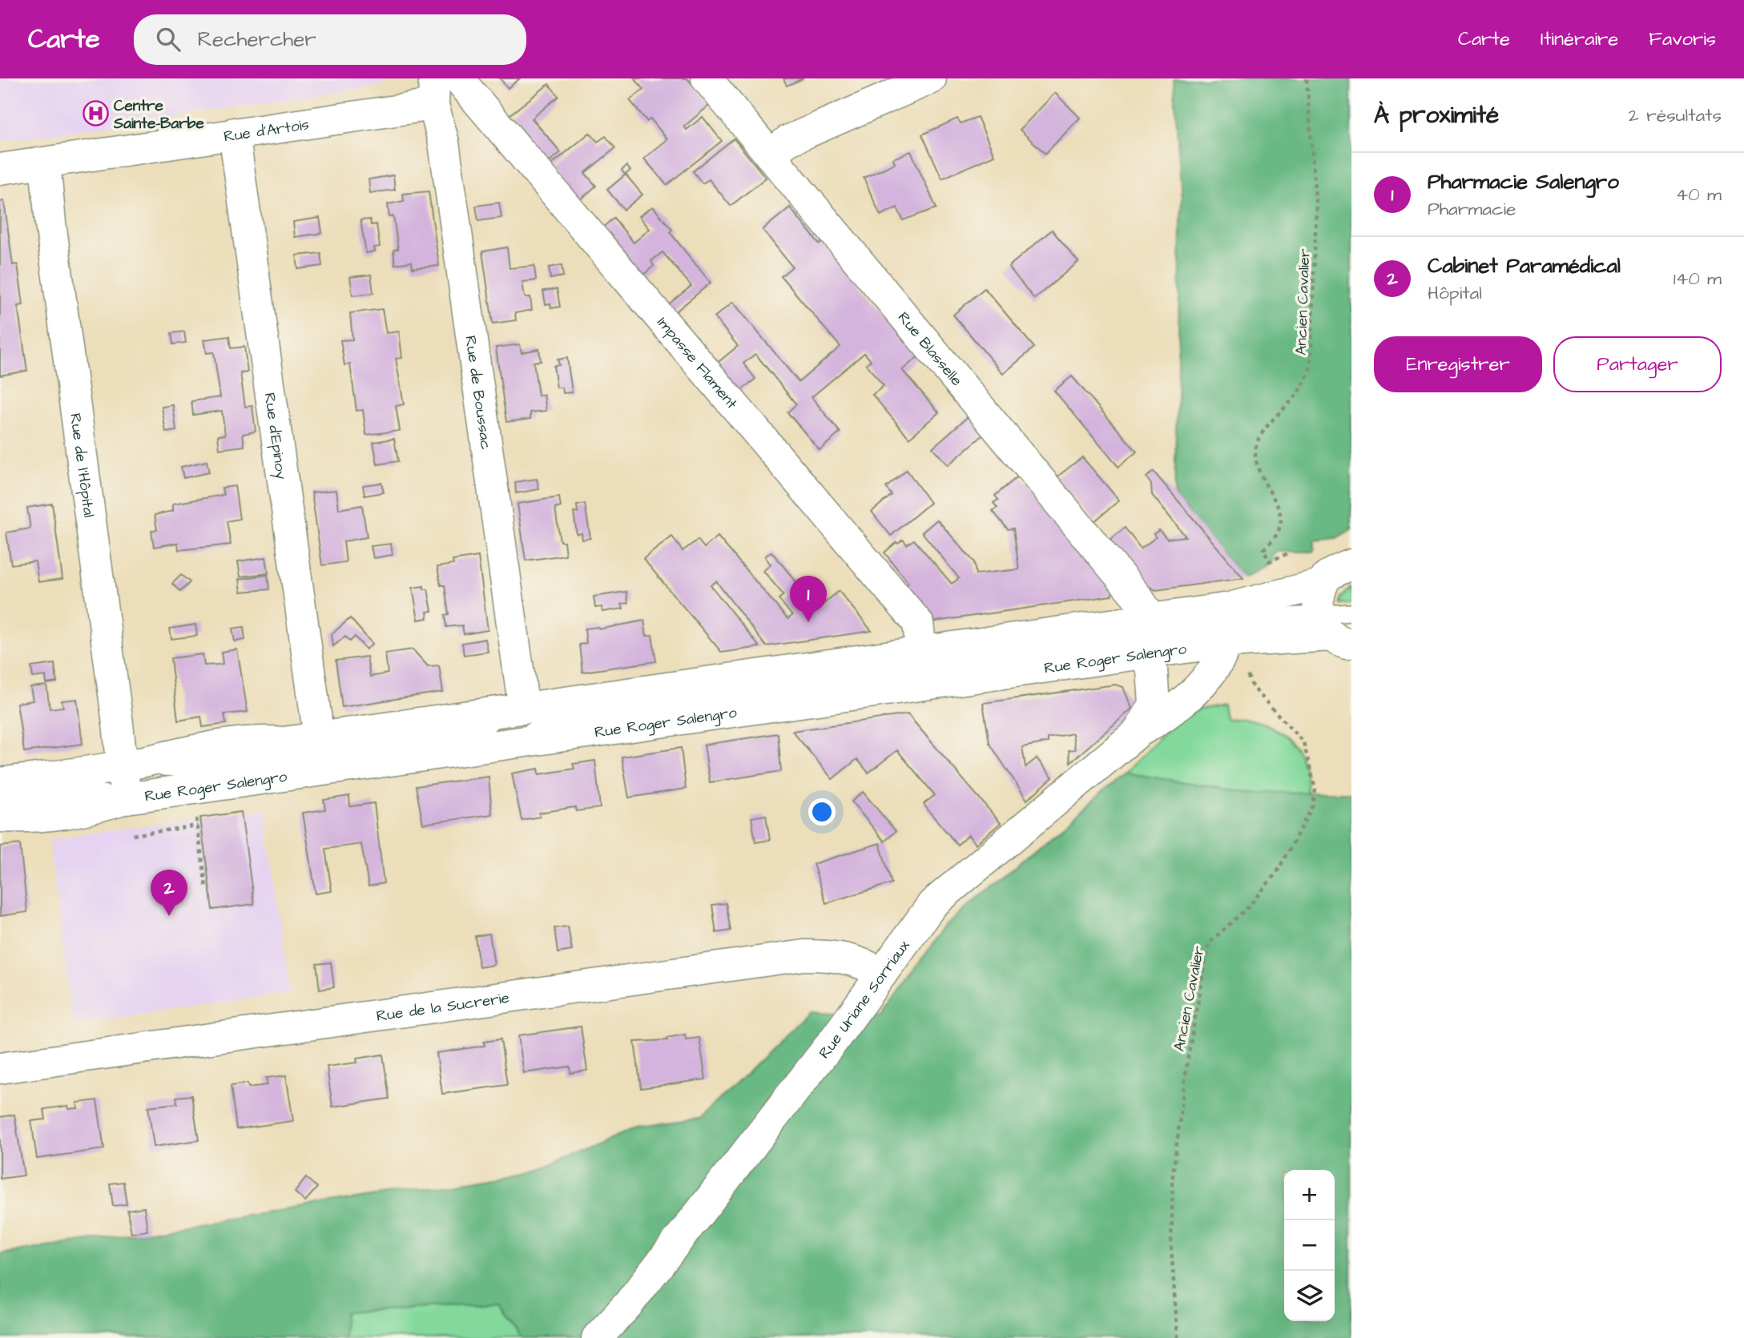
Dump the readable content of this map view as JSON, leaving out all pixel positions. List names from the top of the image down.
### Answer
{
  "streets": {
    "street": [
      "Rue d'Artois",
      "Rue Blasselle",
      "Impasse Flament",
      "Rue de Boussac",
      "Rue d'Epinoy",
      "Rue de l'Hôpital",
      "Rue Roger Salengro",
      "Rue Uriane Sorriaux",
      "Rue de la Sucrerie"
    ],
    "path": ["Ancien Cavalier"]
  },
  "crossings": [
    ["Rue d'Artois", "Rue de Boussac"],
    ["Rue d'Artois", "Rue d'Epinoy"],
    ["Rue d'Artois", "Rue de l'Hôpital"],
    ["Rue de l'Hôpital", "Rue Roger Salengro"],
    ["Rue Roger Salengro", "Rue Uriane Sorriaux"],
    ["Rue Uriane Sorriaux", "Rue de la Sucrerie"]
  ],
  "places": {
    "hospital": ["Centre Sainte-Barbe"]
  },
  "page": {
    "header": "Carte",
    "search": "Rechercher",
    "nav": ["Carte", "Itinéraire", "Favoris"],
    "heading": ["À proximité", "2 résultats"],
    "list": [
      {
        "mark": "1",
        "name": "Pharmacie Salengro",
        "note": "Pharmacie",
        "value": "40 m"
      },
      {
        "mark": "2",
        "name": "Cabinet Paramédical",
        "note": "Hôpital",
        "value": "140 m"
      }
    ],
    "buttons": ["Enregistrer", "Partager"],
    "pins": ["1", "2"],
    "map_buttons": ["+", "−"]
  }
}
